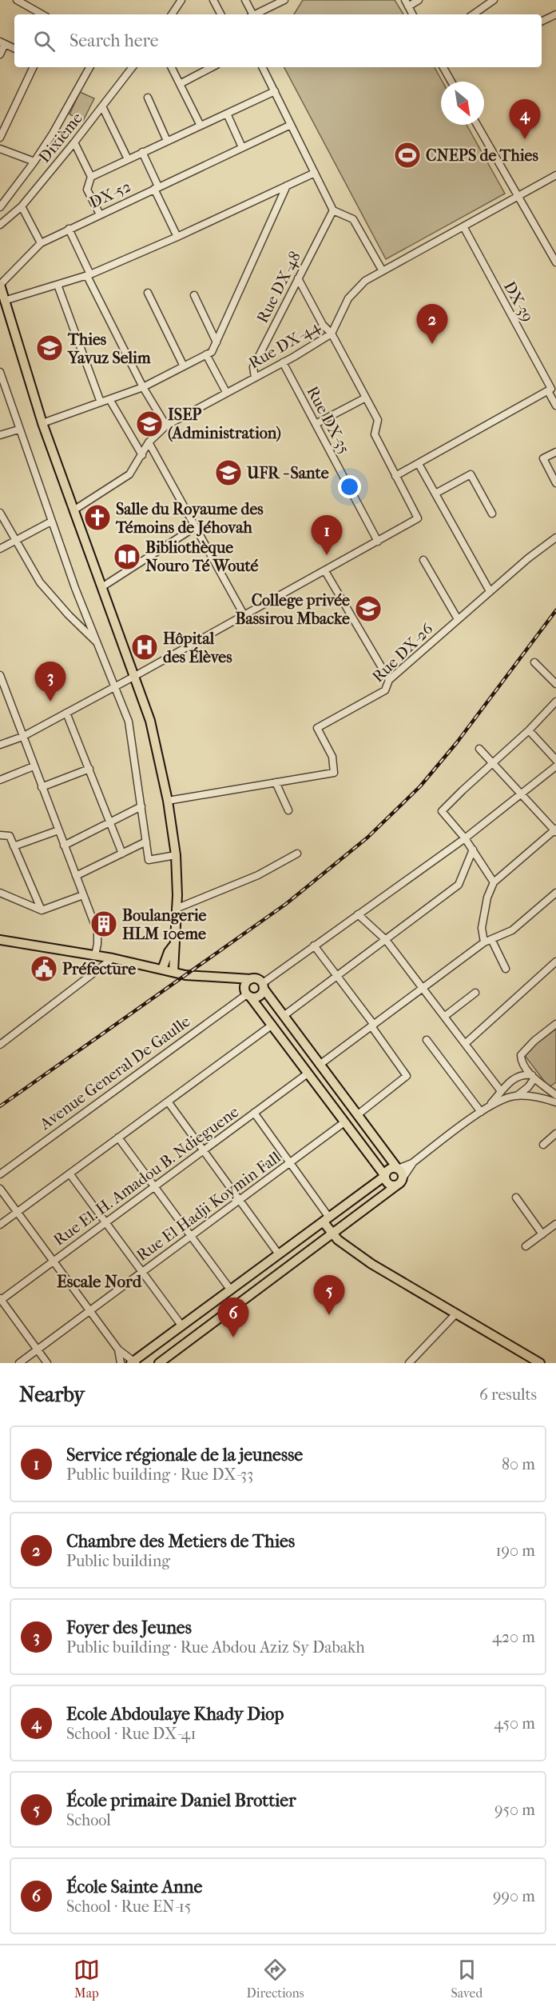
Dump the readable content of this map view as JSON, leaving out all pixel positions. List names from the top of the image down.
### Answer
{
  "streets": {
    "street": [
      "Dixième",
      "DX-52",
      "Rue DX-48",
      "DX-39",
      "Rue DX-44",
      "Rue DX-35",
      "Rue DX-26",
      "Avenue General De Gaulle",
      "Rue El. H. Amadou B. Ndieguene",
      "Rue El Hadji Koymin Fall"
    ]
  },
  "crossings": [
    ["Rue DX-48", "Rue DX-44"],
    ["DX-39", "Rue DX-44"],
    ["Rue DX-44", "Rue DX-35"]
  ],
  "districts": ["Escale Nord"],
  "places": {
    "sports": ["CNEPS de Thies"],
    "school or university": [
      "Thies Yavuz Selim",
      "ISEP (Administration)",
      "UFR - Sante",
      "College privée Bassirou Mbacke"
    ],
    "church": ["Salle du Royaume des Témoins de Jéhovah"],
    "library": ["Bibliothèque Nouro Té Wouté"],
    "hospital": ["Hôpital des Élèves"],
    "building": ["Boulangerie HLM 10eme"],
    "public building": ["Préfecture"]
  },
  "north": "bottom right",
  "page": {
    "search": "Search here",
    "pins": [
      "4",
      "2",
      "1",
      "3",
      "5",
      "6"
    ],
    "heading": ["Nearby", "6 results"],
    "list": [
      {
        "mark": "1",
        "name": "Service régionale de la jeunesse",
        "note": "Public building · Rue DX-33",
        "value": "80 m"
      },
      {
        "mark": "2",
        "name": "Chambre des Metiers de Thies",
        "note": "Public building",
        "value": "190 m"
      },
      {
        "mark": "3",
        "name": "Foyer des Jeunes",
        "note": "Public building · Rue Abdou Aziz Sy Dabakh",
        "value": "420 m"
      },
      {
        "mark": "4",
        "name": "Ecole Abdoulaye Khady Diop",
        "note": "School · Rue DX-41",
        "value": "450 m"
      },
      {
        "mark": "5",
        "name": "École primaire Daniel Brottier",
        "note": "School",
        "value": "950 m"
      },
      {
        "mark": "6",
        "name": "École Sainte Anne",
        "note": "School · Rue EN-15",
        "value": "990 m"
      }
    ],
    "nav": ["Map", "Directions", "Saved"]
  }
}
